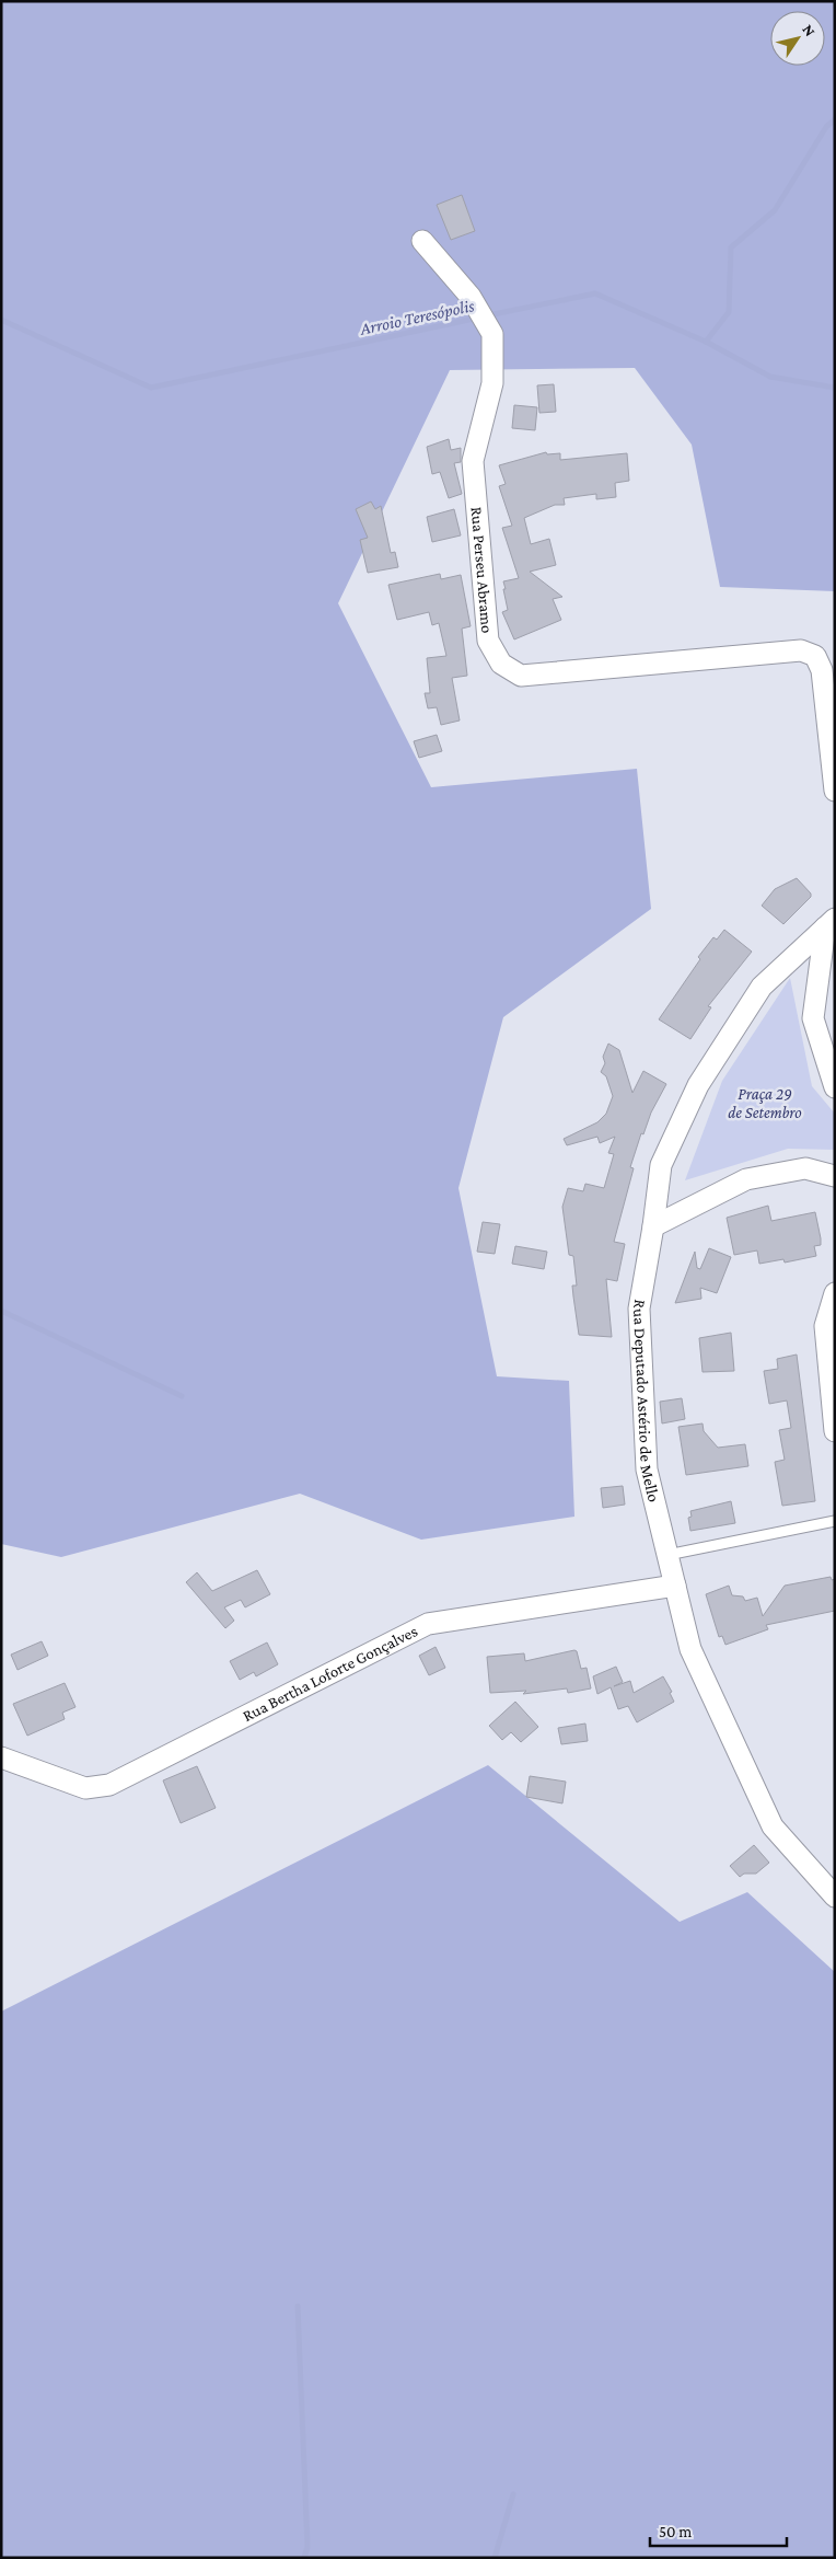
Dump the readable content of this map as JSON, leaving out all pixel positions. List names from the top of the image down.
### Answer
{
  "streets": {
    "street": ["Rua Perseu Abramo", "Rua Deputado Astério de Mello", "Rua Bertha Loforte Gonçalves"]
  },
  "crossings": [
    ["Rua Deputado Astério de Mello", "Rua Bertha Loforte Gonçalves"]
  ],
  "water": ["Arroio Teresópolis"],
  "parks": ["Praça 29 de Setembro"],
  "scale_bar": "50 m",
  "north": "top right"
}
